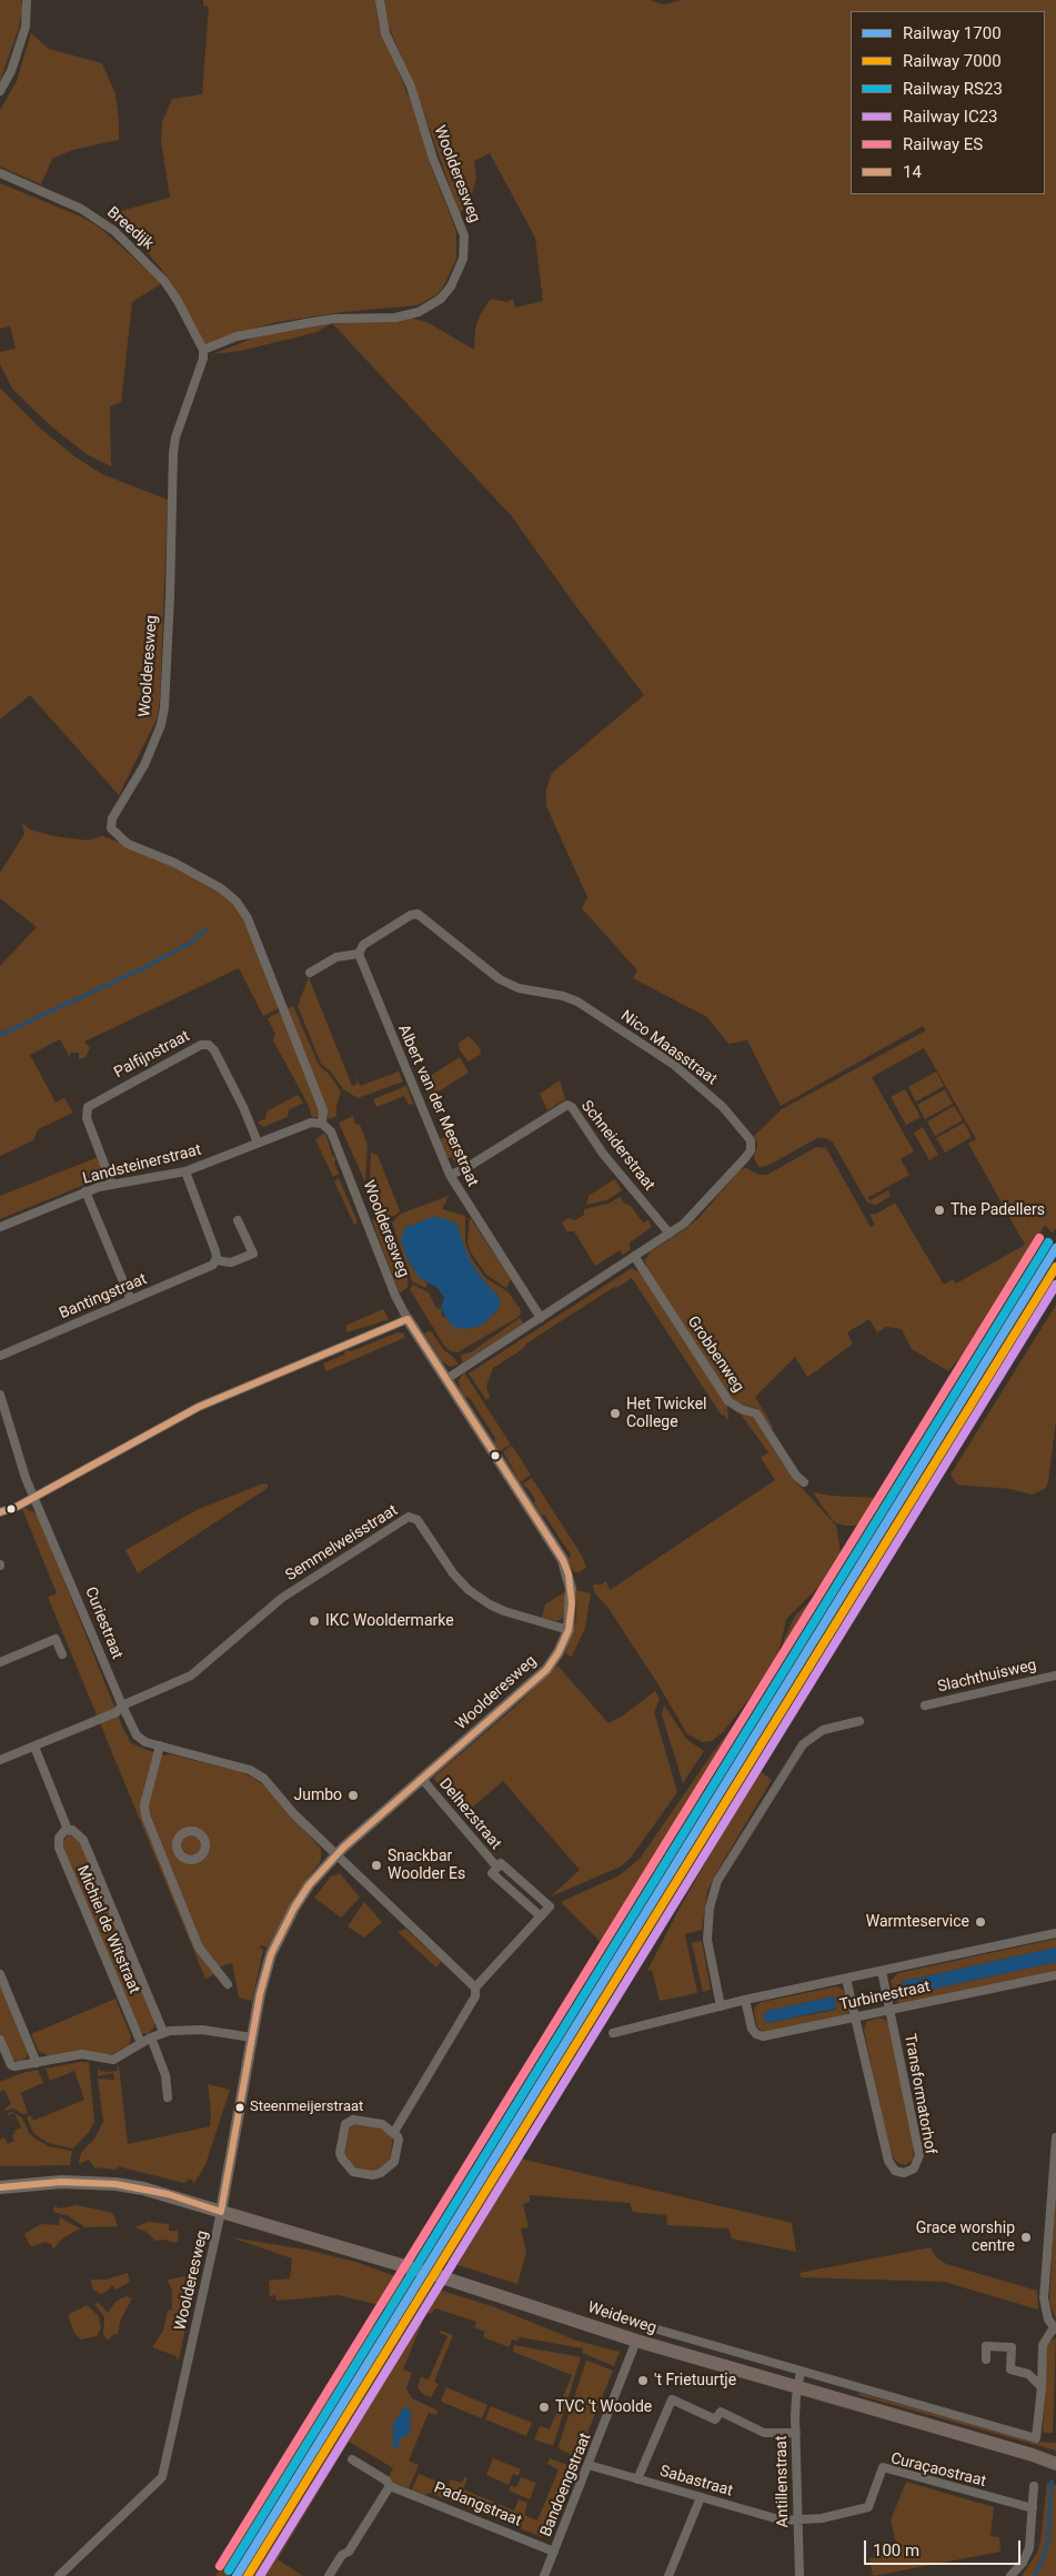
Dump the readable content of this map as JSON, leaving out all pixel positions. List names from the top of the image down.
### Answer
{
  "streets": {
    "main road": ["Weideweg"],
    "street": [
      "Woolderesweg",
      "Breedijk",
      "Nico Maasstraat",
      "Palfijnstraat",
      "Albert van der Meerstraat",
      "Schneiderstraat",
      "Landsteinerstraat",
      "Bantingstraat",
      "Grobbenweg",
      "Semmelweisstraat",
      "Curiestraat",
      "Slachthuisweg",
      "Delhezstraat",
      "Michiel de Witstraat",
      "Turbinestraat",
      "Transformatorhof",
      "Curaçaostraat",
      "Sabastraat",
      "Antillenstraat",
      "Bandoengstraat",
      "Padangstraat"
    ]
  },
  "crossings": [
    ["Woolderesweg", "Breedijk"],
    ["Woolderesweg", "Nico Maasstraat"],
    ["Woolderesweg", "Landsteinerstraat"],
    ["Woolderesweg", "Semmelweisstraat"],
    ["Woolderesweg", "Curiestraat"],
    ["Woolderesweg", "Delhezstraat"],
    ["Nico Maasstraat", "Albert van der Meerstraat"],
    ["Nico Maasstraat", "Schneiderstraat"],
    ["Nico Maasstraat", "Grobbenweg"],
    ["Palfijnstraat", "Landsteinerstraat"],
    ["Albert van der Meerstraat", "Schneiderstraat"],
    ["Semmelweisstraat", "Curiestraat"],
    ["Turbinestraat", "Transformatorhof"],
    ["Weideweg", "Antillenstraat"],
    ["Weideweg", "Bandoengstraat"],
    ["Curaçaostraat", "Sabastraat"],
    ["Curaçaostraat", "Antillenstraat"],
    ["Sabastraat", "Antillenstraat"],
    ["Sabastraat", "Bandoengstraat"],
    ["Bandoengstraat", "Padangstraat"]
  ],
  "places": [
    "The Padellers",
    "Het Twickel College",
    "IKC Wooldermarke",
    "Jumbo",
    "Snackbar Woolder Es",
    "Warmteservice",
    "Steenmeijerstraat",
    "Grace worship centre",
    "'t Frietuurtje",
    "TVC 't Woolde"
  ],
  "lines": [
    "rail line ES",
    "rail line RS23",
    "rail line 1700",
    "rail line 7000",
    "rail line IC23",
    "transit line 14"
  ],
  "legend": [
    "Railway 1700",
    "Railway 7000",
    "Railway RS23",
    "Railway IC23",
    "Railway ES",
    "14"
  ],
  "scale_bar": "100 m"
}
